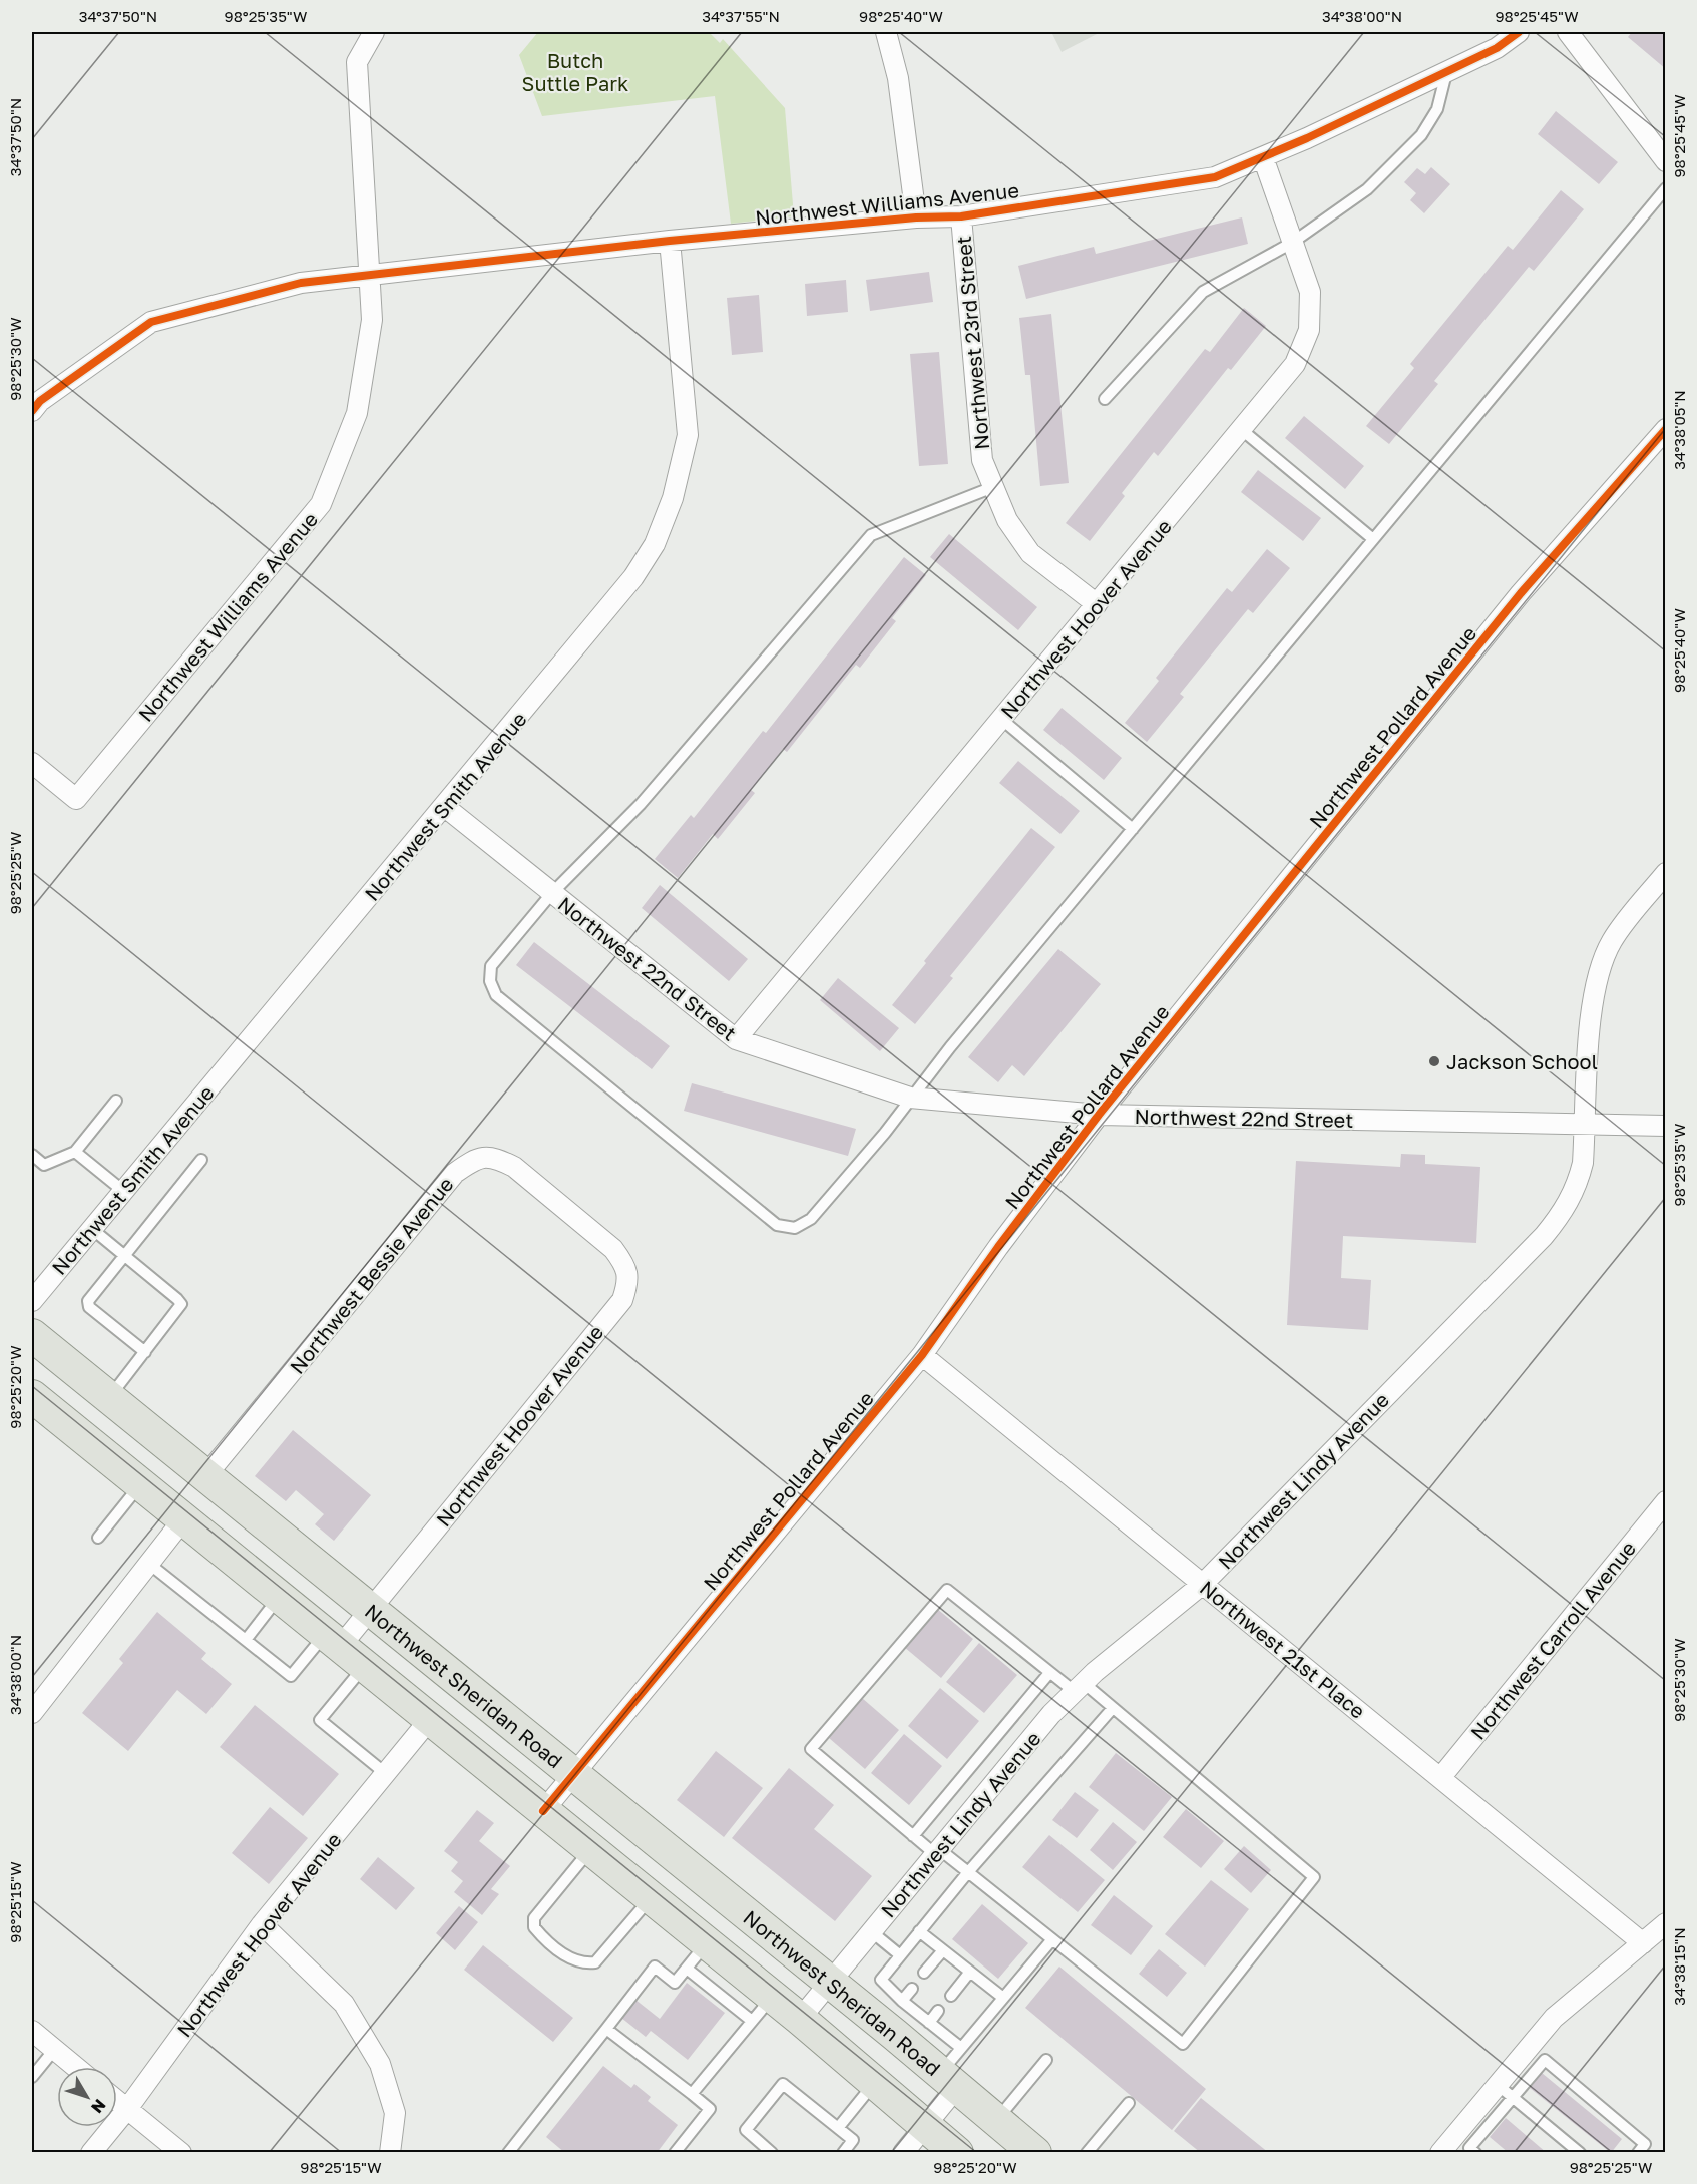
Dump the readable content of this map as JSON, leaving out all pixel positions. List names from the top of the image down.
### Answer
{
  "streets": {
    "main road": ["Northwest Sheridan Road"],
    "street": [
      "Northwest Williams Avenue",
      "Northwest 23rd Street",
      "Northwest Hoover Avenue",
      "Northwest Pollard Avenue",
      "Northwest Smith Avenue",
      "Northwest 22nd Street",
      "Northwest Bessie Avenue",
      "Northwest Lindy Avenue",
      "Northwest Carroll Avenue",
      "Northwest 21st Place"
    ]
  },
  "crossings": [
    ["Northwest Williams Avenue", "Northwest 23rd Street"],
    ["Northwest Williams Avenue", "Northwest Hoover Avenue"],
    ["Northwest Williams Avenue", "Northwest Smith Avenue"],
    ["Northwest 23rd Street", "Northwest Hoover Avenue"],
    ["Northwest Hoover Avenue", "Northwest 22nd Street"],
    ["Northwest Hoover Avenue", "Northwest Bessie Avenue"],
    ["Northwest Hoover Avenue", "Northwest Sheridan Road"],
    ["Northwest Pollard Avenue", "Northwest 22nd Street"],
    ["Northwest Pollard Avenue", "Northwest 21st Place"],
    ["Northwest Pollard Avenue", "Northwest Sheridan Road"],
    ["Northwest Smith Avenue", "Northwest 22nd Street"],
    ["Northwest 22nd Street", "Northwest Lindy Avenue"],
    ["Northwest Bessie Avenue", "Northwest Sheridan Road"],
    ["Northwest Lindy Avenue", "Northwest 21st Place"],
    ["Northwest Lindy Avenue", "Northwest Sheridan Road"],
    ["Northwest Carroll Avenue", "Northwest 21st Place"]
  ],
  "parks": ["Butch Suttle Park"],
  "places": ["Jackson School"],
  "north": "bottom right",
  "coordinates": [
    "34°37'50\"N",
    "98°25'35\"W",
    "34°37'55\"N",
    "98°25'40\"W",
    "34°38'00\"N",
    "98°25'45\"W",
    "98°25'30\"W",
    "34°38'05\"N",
    "98°25'25\"W",
    "98°25'20\"W",
    "98°25'15\"W",
    "34°38'15\"N"
  ]
}
